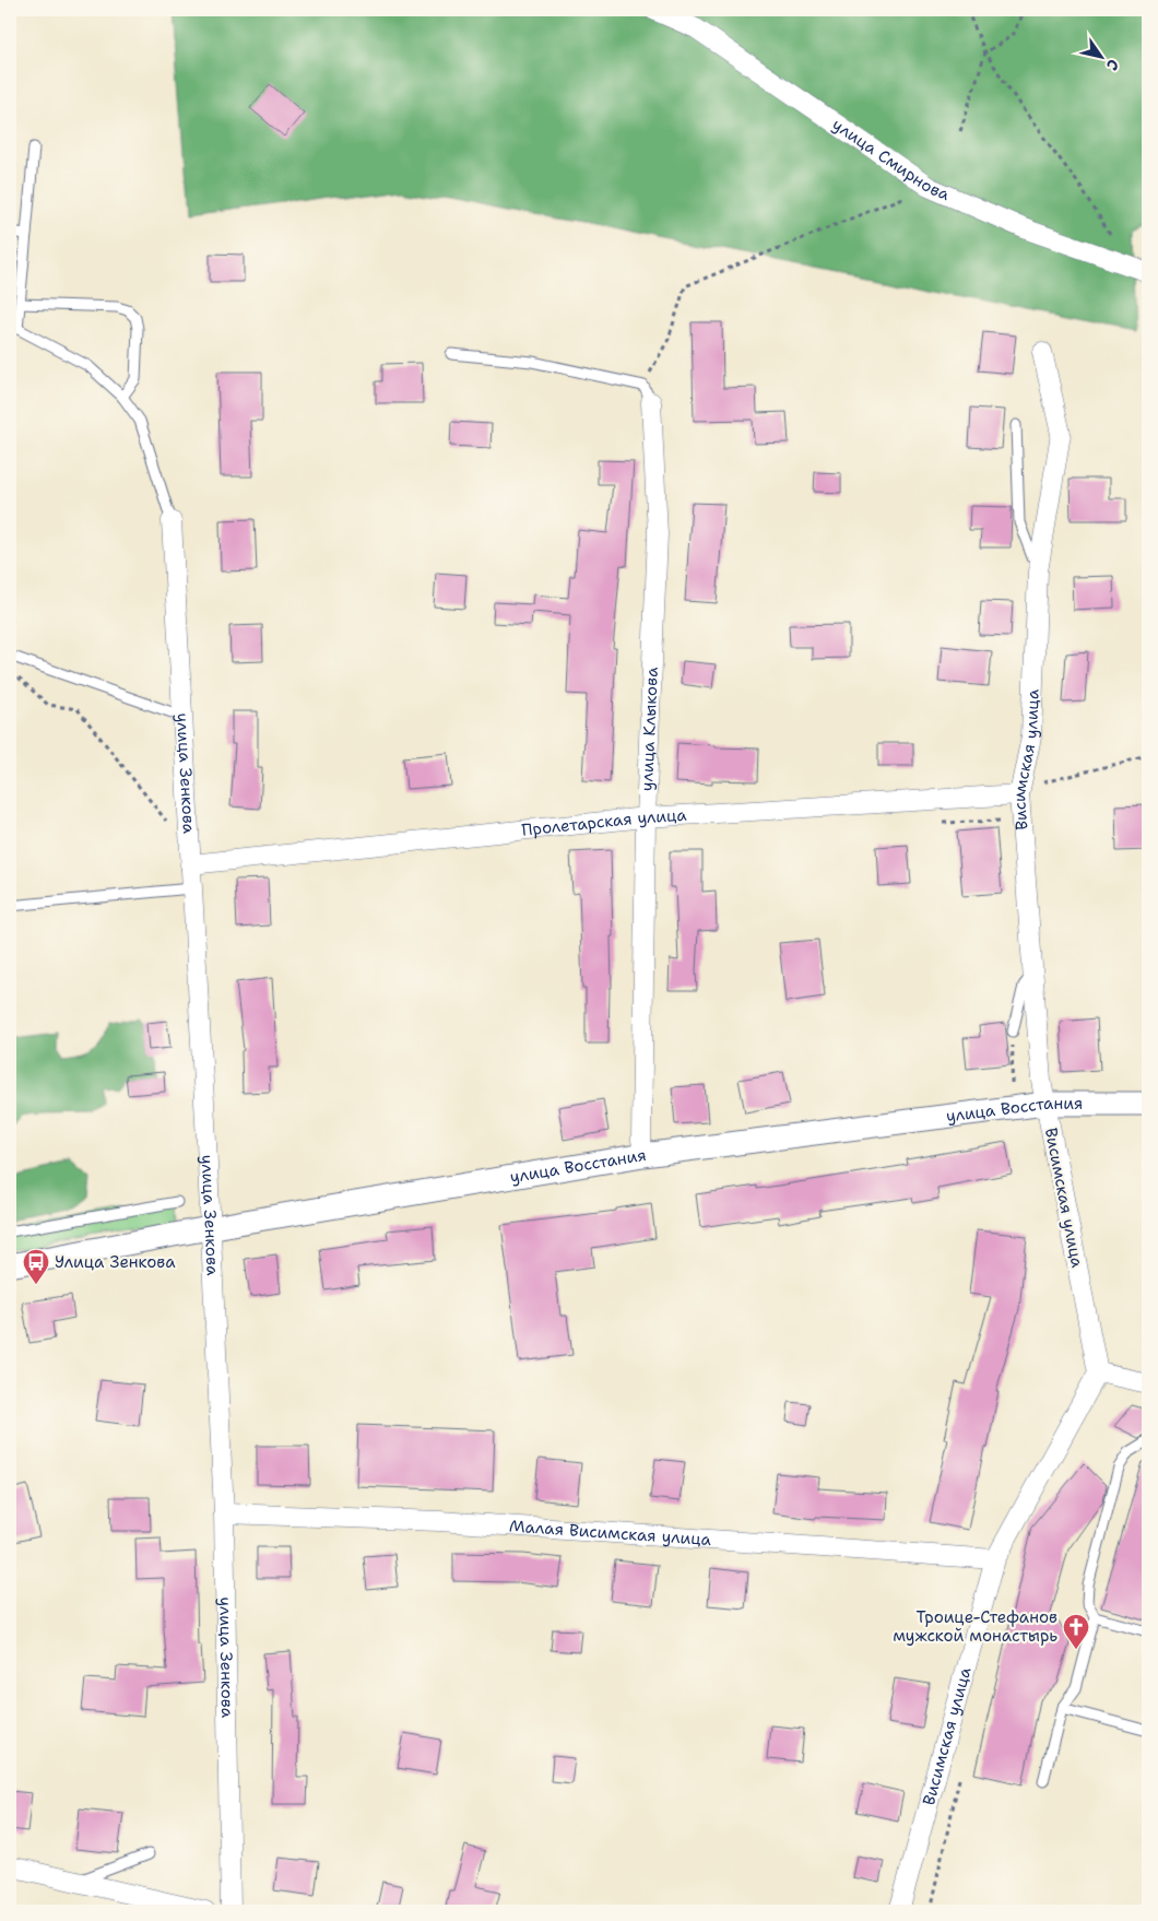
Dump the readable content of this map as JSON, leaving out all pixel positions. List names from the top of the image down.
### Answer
{
  "streets": {
    "street": [
      "улица Смирнова",
      "улица Клыкова",
      "Висимская улица",
      "улица Зенкова",
      "Пролетарская улица",
      "улица Восстания",
      "Малая Висимская улица"
    ]
  },
  "crossings": [
    ["улица Клыкова", "Пролетарская улица"],
    ["улица Клыкова", "улица Восстания"],
    ["Висимская улица", "Пролетарская улица"],
    ["Висимская улица", "улица Восстания"],
    ["Висимская улица", "Малая Висимская улица"],
    ["улица Зенкова", "Пролетарская улица"],
    ["улица Зенкова", "улица Восстания"],
    ["улица Зенкова", "Малая Висимская улица"]
  ],
  "places": {
    "bus stop": ["Улица Зенкова"],
    "church": ["Троице-Стефанов мужской монастырь"]
  },
  "north": "bottom right"
}
